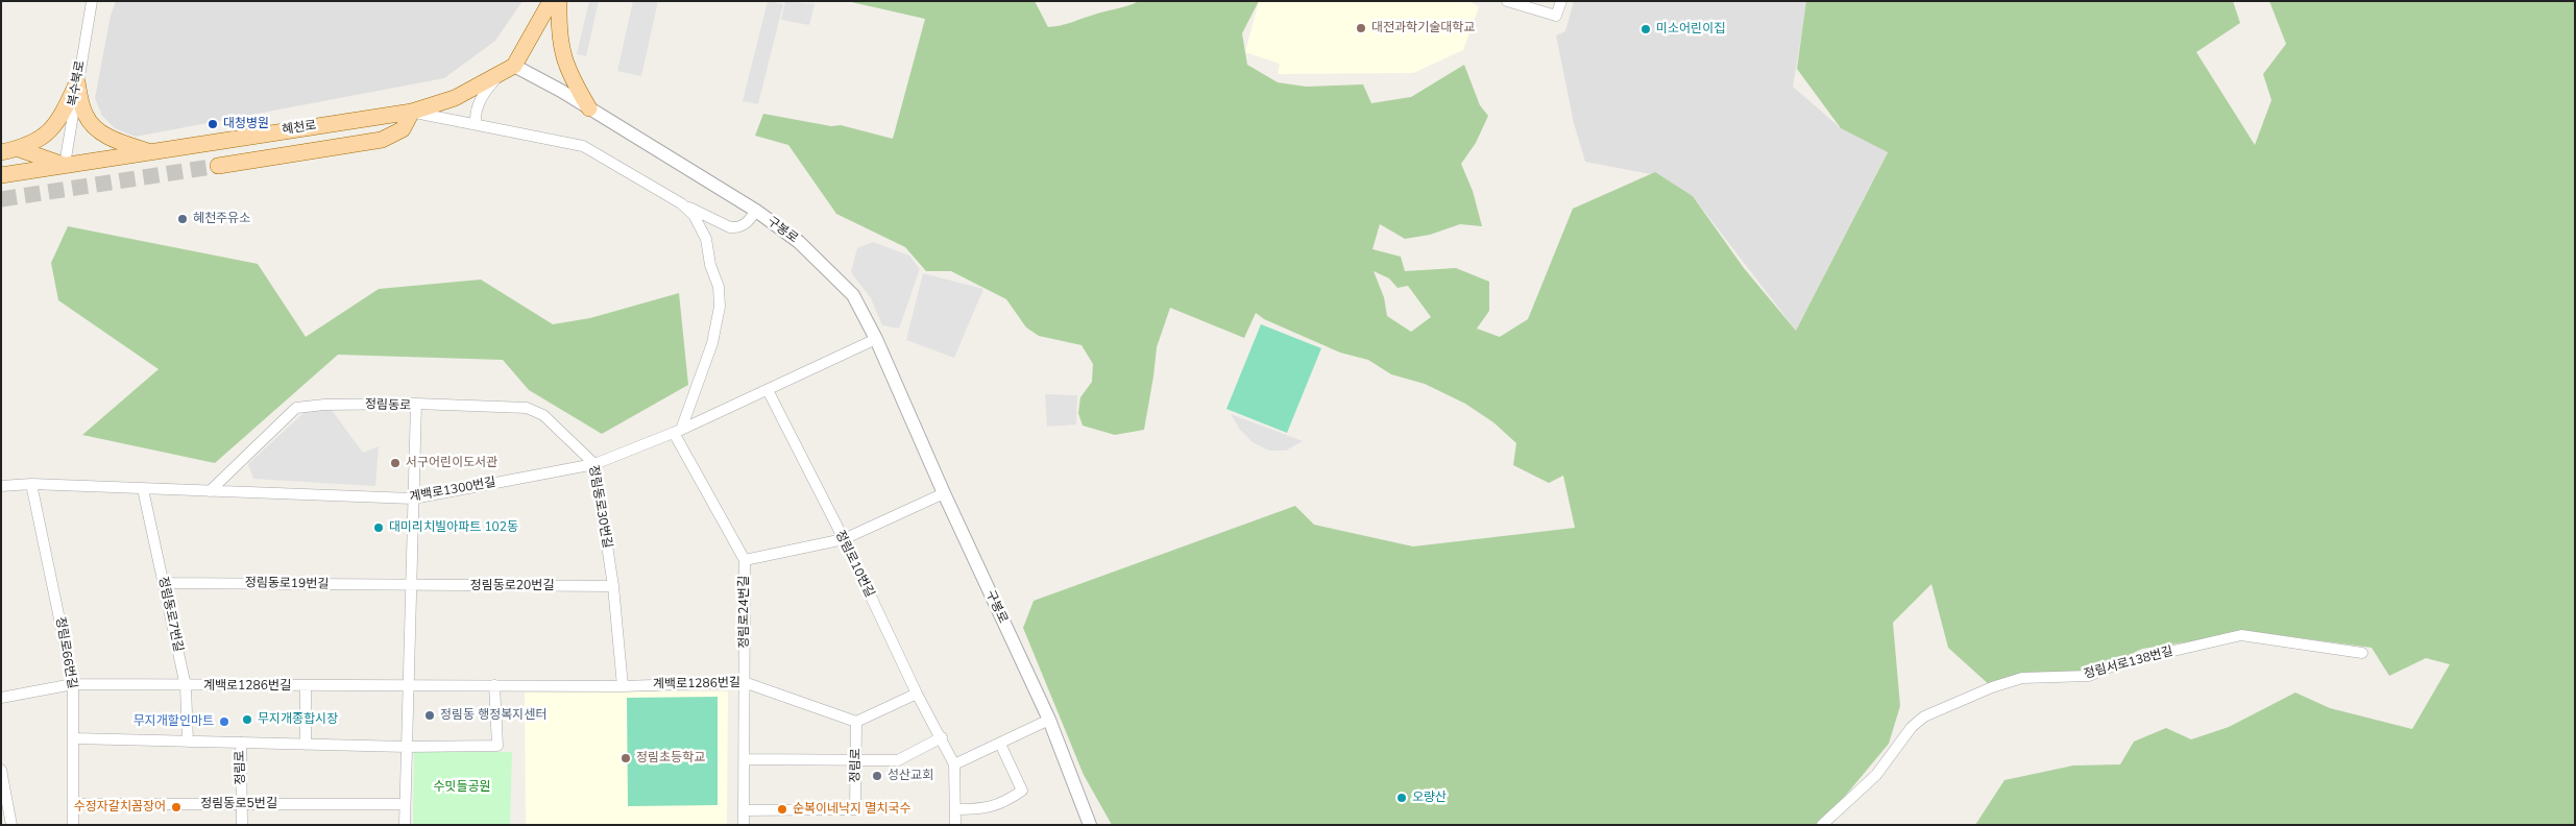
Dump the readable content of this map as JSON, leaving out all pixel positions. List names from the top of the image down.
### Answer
{
  "streets": {
    "main road": ["혜천로"],
    "street": [
      "복수북로",
      "구봉로",
      "정림동로",
      "계백로1300번길",
      "정림동로30번길",
      "정림로10번길",
      "정림동로19번길",
      "정림동로20번길",
      "정림로24번길",
      "정림동로7번길",
      "정림로66번길",
      "정림서로138번길",
      "계백로1286번길",
      "정림로",
      "정림동로5번길"
    ]
  },
  "crossings": [
    ["복수북로", "혜천로"],
    ["혜천로", "구봉로"],
    ["구봉로", "계백로1300번길"],
    ["정림동로", "계백로1300번길"],
    ["정림동로", "정림동로30번길"],
    ["정림동로", "정림동로19번길"],
    ["정림동로", "정림동로20번길"],
    ["정림동로", "계백로1286번길"],
    ["정림동로", "정림동로5번길"],
    ["계백로1300번길", "정림동로30번길"],
    ["계백로1300번길", "정림로10번길"],
    ["계백로1300번길", "정림로24번길"],
    ["계백로1300번길", "정림동로7번길"],
    ["계백로1300번길", "정림로66번길"],
    ["정림동로30번길", "정림동로20번길"],
    ["정림동로30번길", "계백로1286번길"],
    ["정림동로19번길", "정림동로20번길"],
    ["정림동로19번길", "정림동로7번길"],
    ["정림로24번길", "계백로1286번길"],
    ["정림로24번길", "정림로"],
    ["정림동로7번길", "계백로1286번길"],
    ["정림로66번길", "계백로1286번길"],
    ["정림로66번길", "정림동로5번길"],
    ["계백로1286번길", "정림로"],
    ["정림로", "정림동로5번길"]
  ],
  "parks": ["수밋들공원"],
  "places": [
    "대전과학기술대학교",
    "미소어린이집",
    "대청병원",
    "혜천주유소",
    "서구어린이도서관",
    "대미리치빌아파트 102동",
    "정림동 행정복지센터",
    "무지개종합시장",
    "무지개할인마트",
    "정림초등학교",
    "성산교회",
    "오량산",
    "수정자갈치꼼장어",
    "순복이네낙지 멸치국수"
  ]
}
